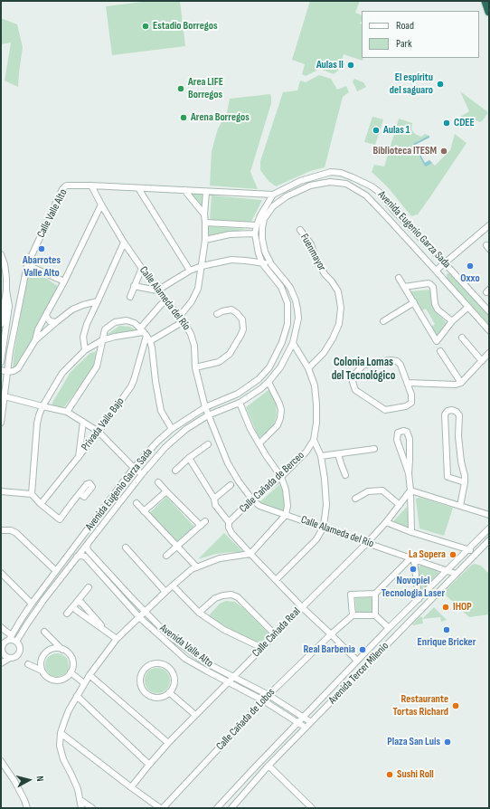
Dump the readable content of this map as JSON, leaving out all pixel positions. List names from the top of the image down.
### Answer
{
  "streets": {
    "street": [
      "Calle Valle Alto",
      "Avenida Eugenio Garza Sada",
      "Fuenmayor",
      "Calle Alameda del Río",
      "Privada Valle Bajo",
      "Calle Cañada de Berceo",
      "Calle Cañada Real",
      "Avenida Valle Alto",
      "Avenida Tercer Milenio",
      "Calle Cañada de Lobos"
    ]
  },
  "crossings": [
    ["Calle Valle Alto", "Avenida Eugenio Garza Sada"],
    ["Calle Valle Alto", "Calle Alameda del Río"],
    ["Avenida Eugenio Garza Sada", "Calle Alameda del Río"],
    ["Avenida Eugenio Garza Sada", "Calle Cañada de Berceo"],
    ["Avenida Eugenio Garza Sada", "Avenida Valle Alto"],
    ["Fuenmayor", "Calle Cañada de Berceo"],
    ["Calle Alameda del Río", "Calle Cañada de Berceo"],
    ["Calle Alameda del Río", "Calle Cañada Real"],
    ["Calle Alameda del Río", "Avenida Tercer Milenio"],
    ["Calle Cañada Real", "Avenida Valle Alto"],
    ["Avenida Valle Alto", "Avenida Tercer Milenio"],
    ["Avenida Valle Alto", "Calle Cañada de Lobos"]
  ],
  "districts": ["Colonia Lomas del Tecnológico"],
  "places": [
    "Estadio Borregos",
    "Aulas II",
    "El espíritu del saguaro",
    "Area LIFE Borregos",
    "Arena Borregos",
    "CDEE",
    "Aulas 1",
    "Biblioteca ITESM",
    "Abarrotes Valle Alto",
    "Oxxo",
    "La Sopera",
    "Novopiel Tecnologia Laser",
    "IHOP",
    "Enrique Bricker",
    "Real Barbenia",
    "Restaurante Tortas Richard",
    "Plaza San Luis",
    "Sushi Roll"
  ],
  "legend": ["Road", "Park"],
  "north": "right"
}
